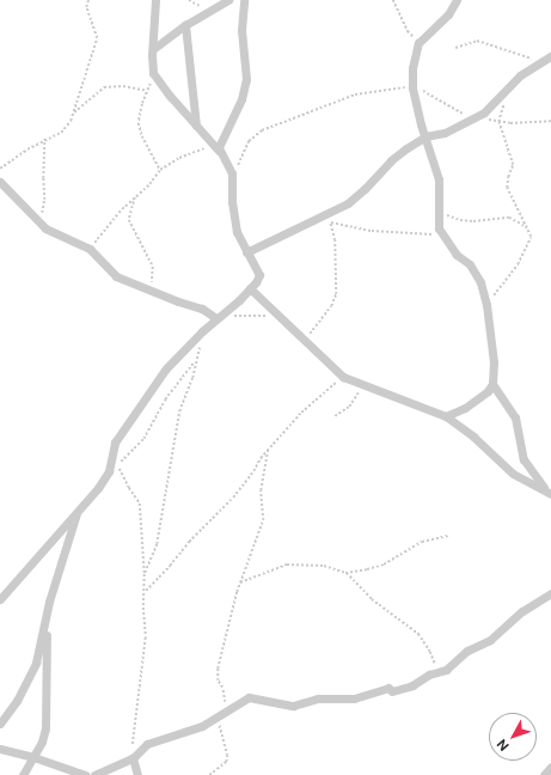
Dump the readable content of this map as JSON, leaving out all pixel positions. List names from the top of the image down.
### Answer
{
  "north": "bottom left"
}
